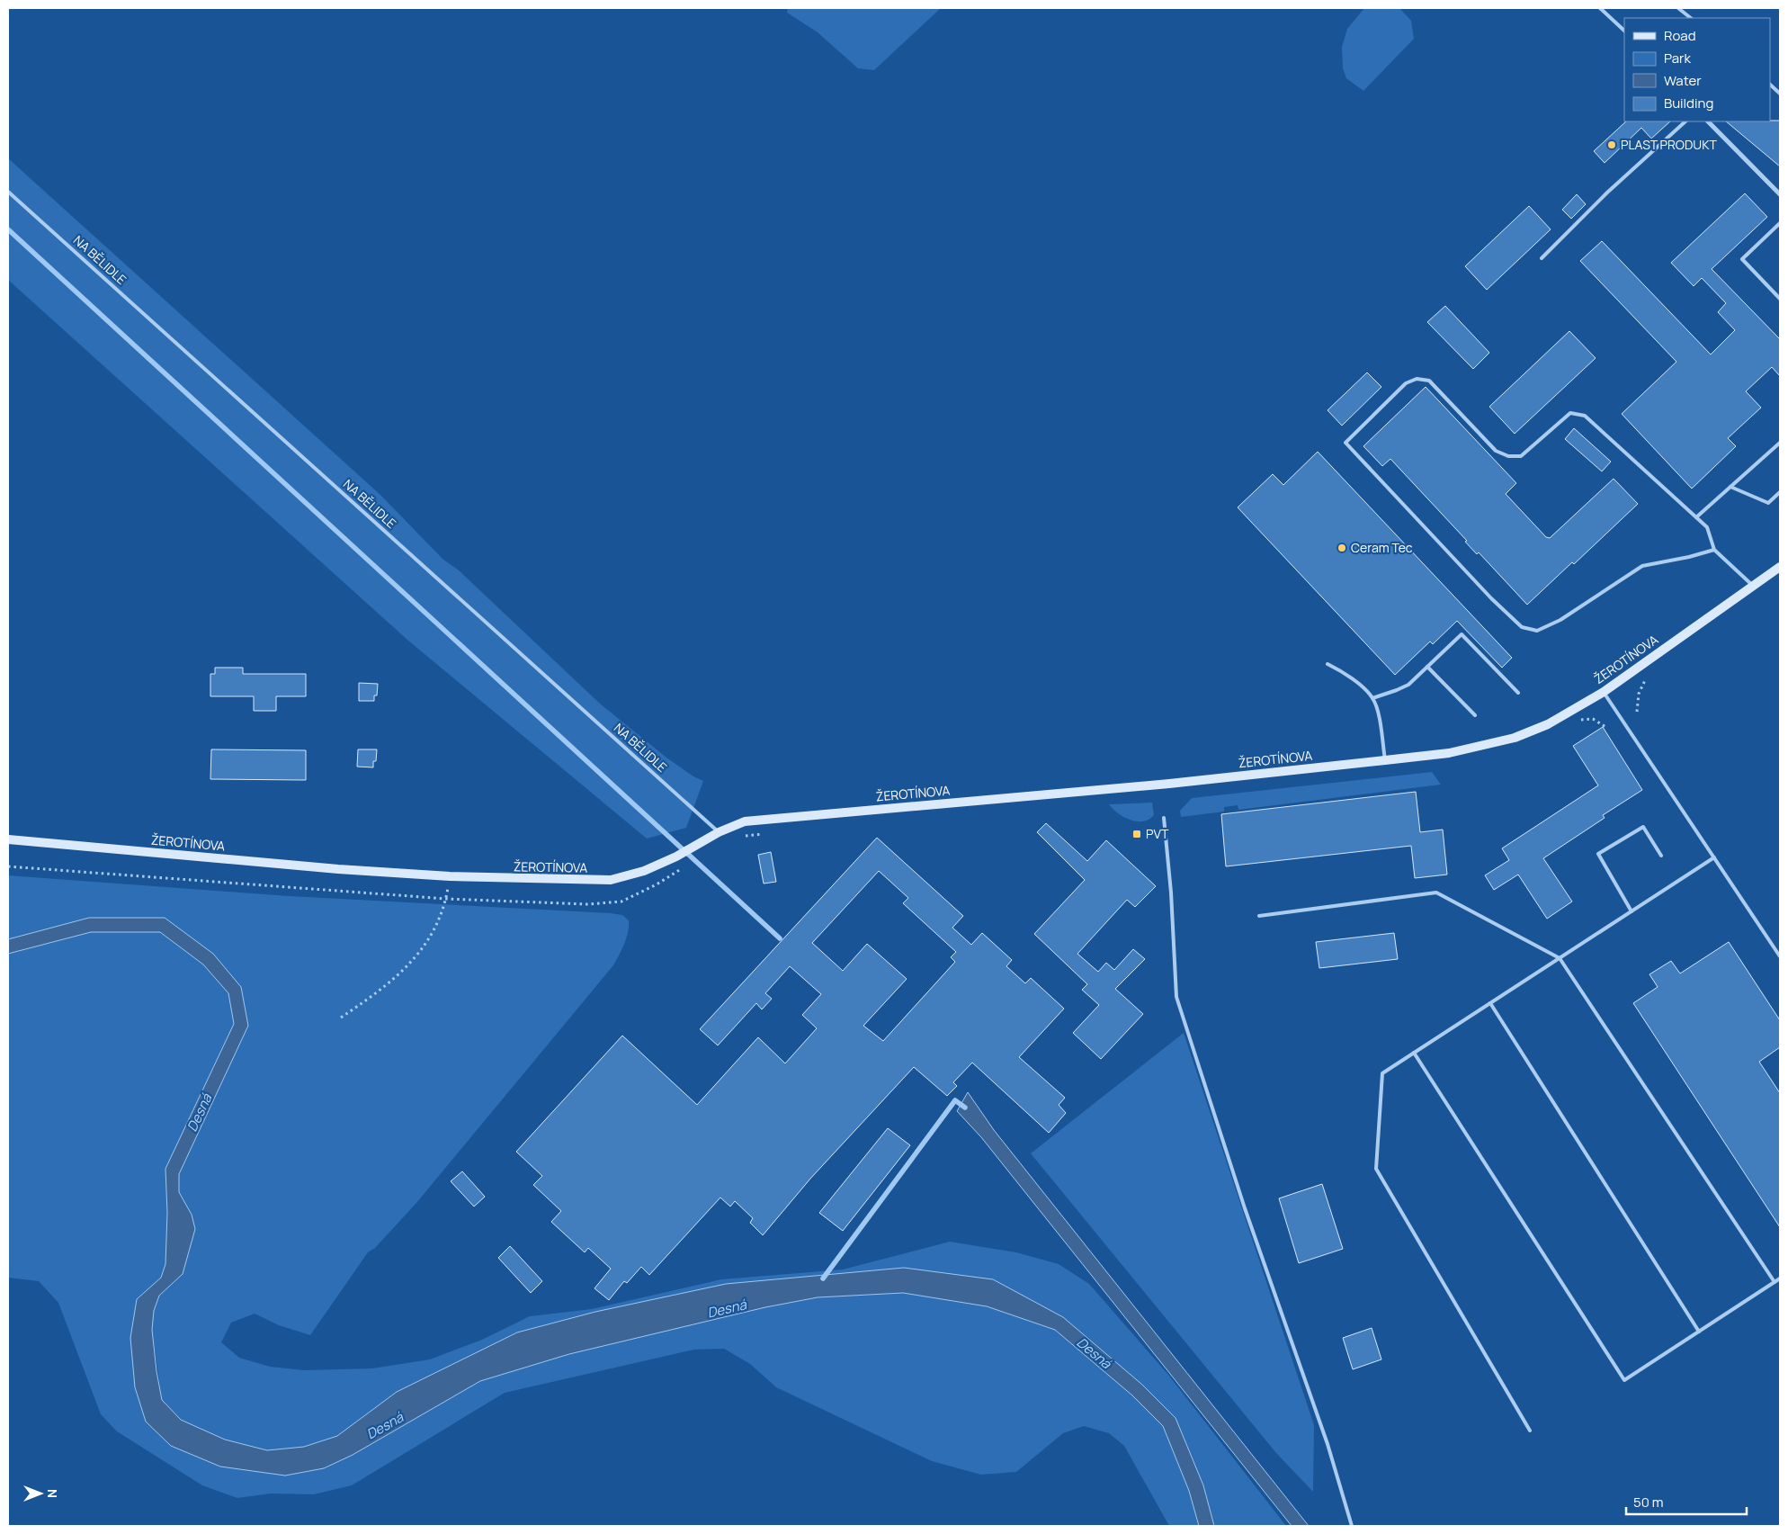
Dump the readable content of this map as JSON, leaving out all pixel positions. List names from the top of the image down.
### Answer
{
  "streets": {
    "street": ["ŽEROTÍNOVA"],
    "lane": ["NA BĚLIDLE"]
  },
  "crossings": [
    ["NA BĚLIDLE", "ŽEROTÍNOVA"]
  ],
  "water": ["Desná"],
  "places": {
    "other": ["PLAST PRODUKT", "Ceram Tec"],
    "transit": ["PVT"]
  },
  "legend": [
    "Road",
    "Park",
    "Water",
    "Building"
  ],
  "scale_bar": "50 m",
  "north": "right"
}
